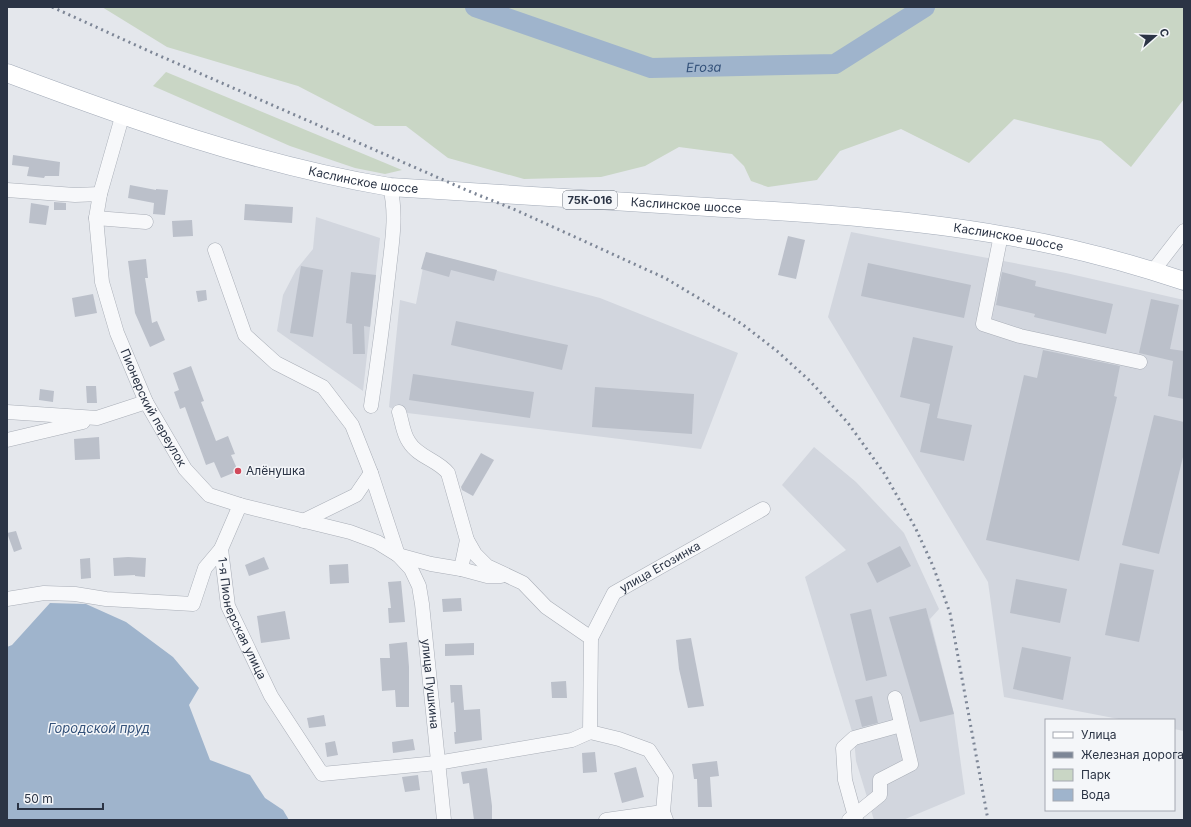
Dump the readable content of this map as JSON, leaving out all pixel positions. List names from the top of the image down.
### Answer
{
  "streets": {
    "main road": ["Каслинское шоссе", "75К-016"],
    "street": [
      "Пионерский переулок",
      "улица Егозинка",
      "1-я Пионерская улица",
      "улица Пушкина"
    ]
  },
  "crossings": [
    ["Каслинское шоссе", "Пионерский переулок"],
    ["Пионерский переулок", "улица Пушкина"],
    ["1-я Пионерская улица", "улица Пушкина"]
  ],
  "water": ["Егоза", "Городской пруд"],
  "places": ["Алёнушка"],
  "legend": [
    "Улица",
    "Железная дорога",
    "Парк",
    "Вода"
  ],
  "scale_bar": "50 m",
  "north": "right"
}
